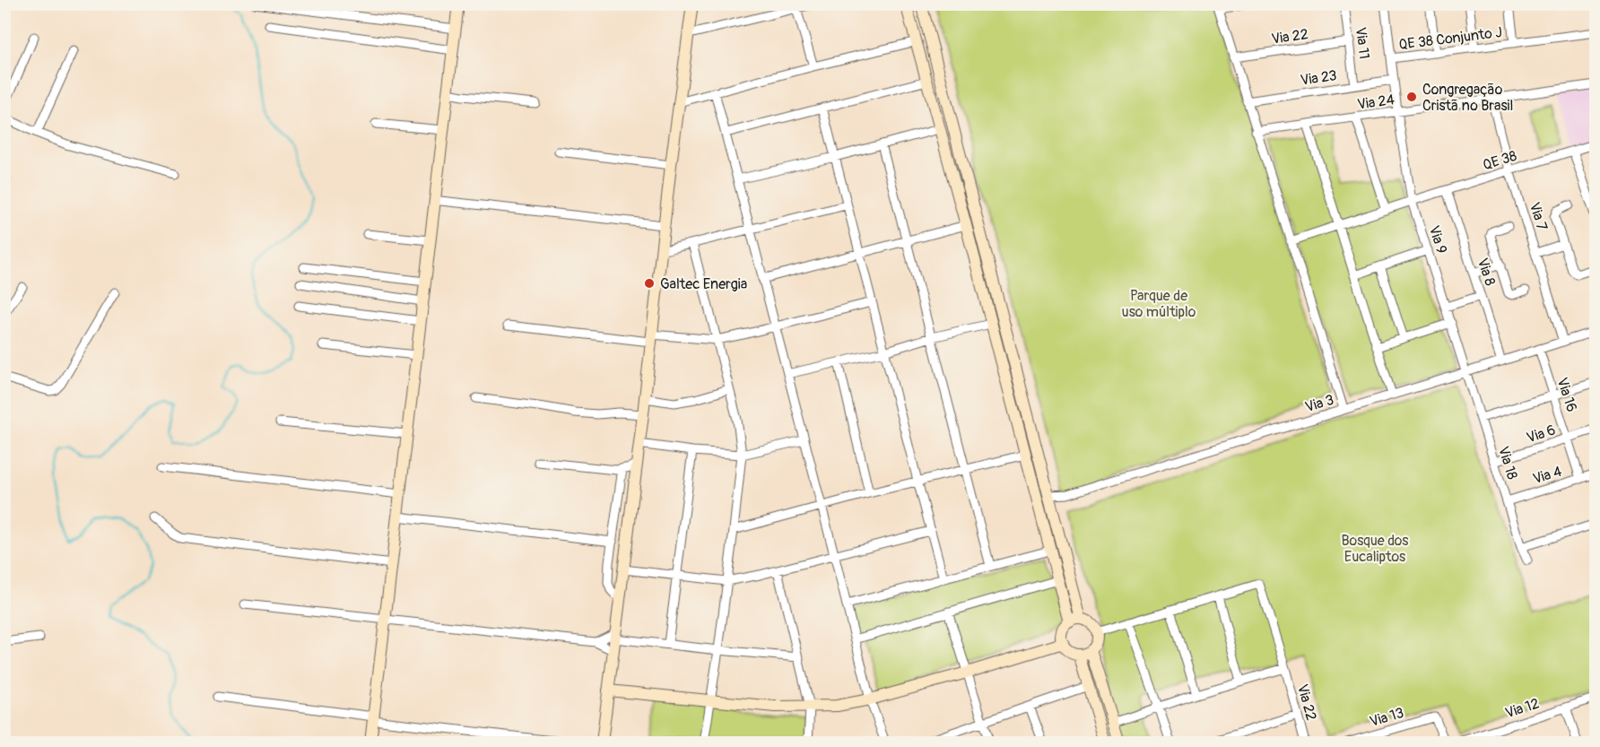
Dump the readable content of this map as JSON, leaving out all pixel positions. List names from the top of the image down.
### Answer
{
  "streets": {
    "street": [
      "Via 22",
      "QE 38 Conjunto J",
      "Via 11",
      "Via 23",
      "Via 24",
      "QE 38",
      "Via 7",
      "Via 9",
      "Via 8",
      "Via 16",
      "Via 3",
      "Via 6",
      "Via 18",
      "Via 4",
      "Via 12",
      "Via 13"
    ]
  },
  "crossings": [
    ["Via 22", "Via 11"],
    ["QE 38 Conjunto J", "Via 9"],
    ["Via 11", "Via 23"],
    ["Via 23", "Via 9"],
    ["Via 24", "Via 7"],
    ["Via 24", "Via 9"],
    ["QE 38", "Via 7"],
    ["QE 38", "Via 9"],
    ["QE 38", "Via 8"],
    ["Via 7", "Via 3"],
    ["Via 9", "Via 3"],
    ["Via 9", "Via 18"],
    ["Via 8", "Via 3"],
    ["Via 16", "Via 3"],
    ["Via 16", "Via 6"],
    ["Via 16", "Via 4"],
    ["Via 3", "Via 18"],
    ["Via 6", "Via 18"],
    ["Via 18", "Via 4"]
  ],
  "parks": ["Parque de uso múltiplo", "Bosque dos Eucaliptos"],
  "places": ["Congregação Cristã no Brasil", "Galtec Energia"]
}
